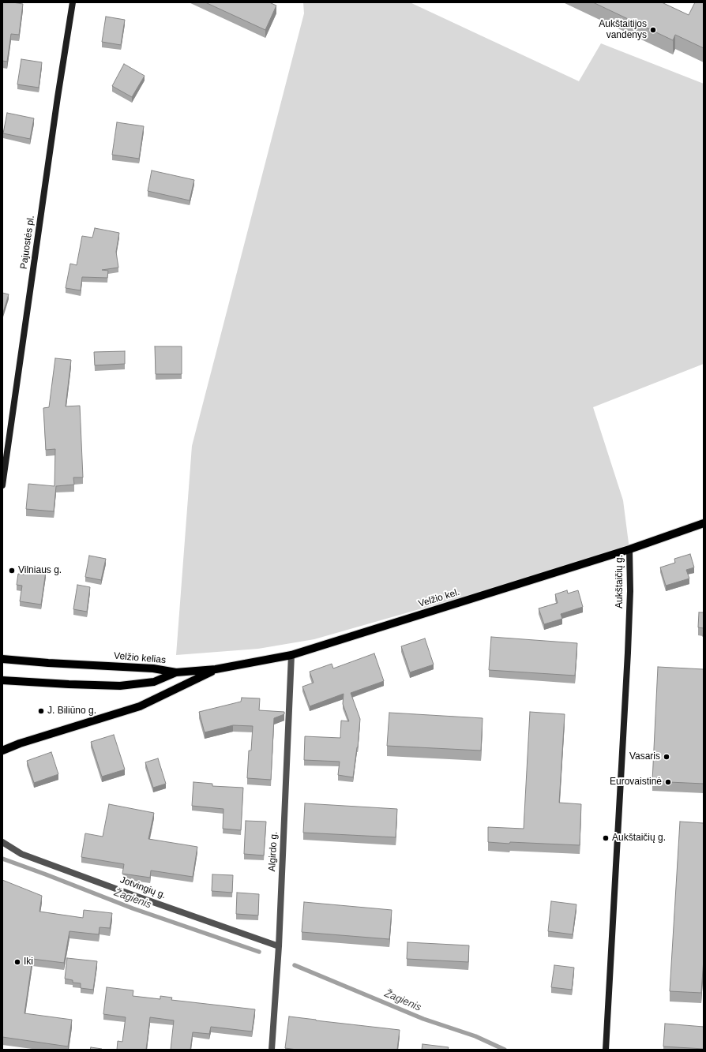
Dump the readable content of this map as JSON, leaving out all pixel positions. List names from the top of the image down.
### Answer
{
  "streets": {
    "main road": [
      "Pajuostės pl.",
      "Aukštaičių g.",
      "Velžio kel.",
      "Velžio kelias"
    ],
    "street": ["Algirdo g.", "Jotvingių g."]
  },
  "crossings": [
    ["Aukštaičių g.", "Velžio kel."],
    ["Velžio kel.", "Velžio kelias"],
    ["Velžio kel.", "Algirdo g."],
    ["Algirdo g.", "Jotvingių g."]
  ],
  "water": ["Žagienis"],
  "places": [
    "Aukštaitijos vandenys",
    "Vilniaus g.",
    "J. Biliūno g.",
    "Vasaris",
    "Eurovaistinė",
    "Aukštaičių g.",
    "Iki"
  ]
}
